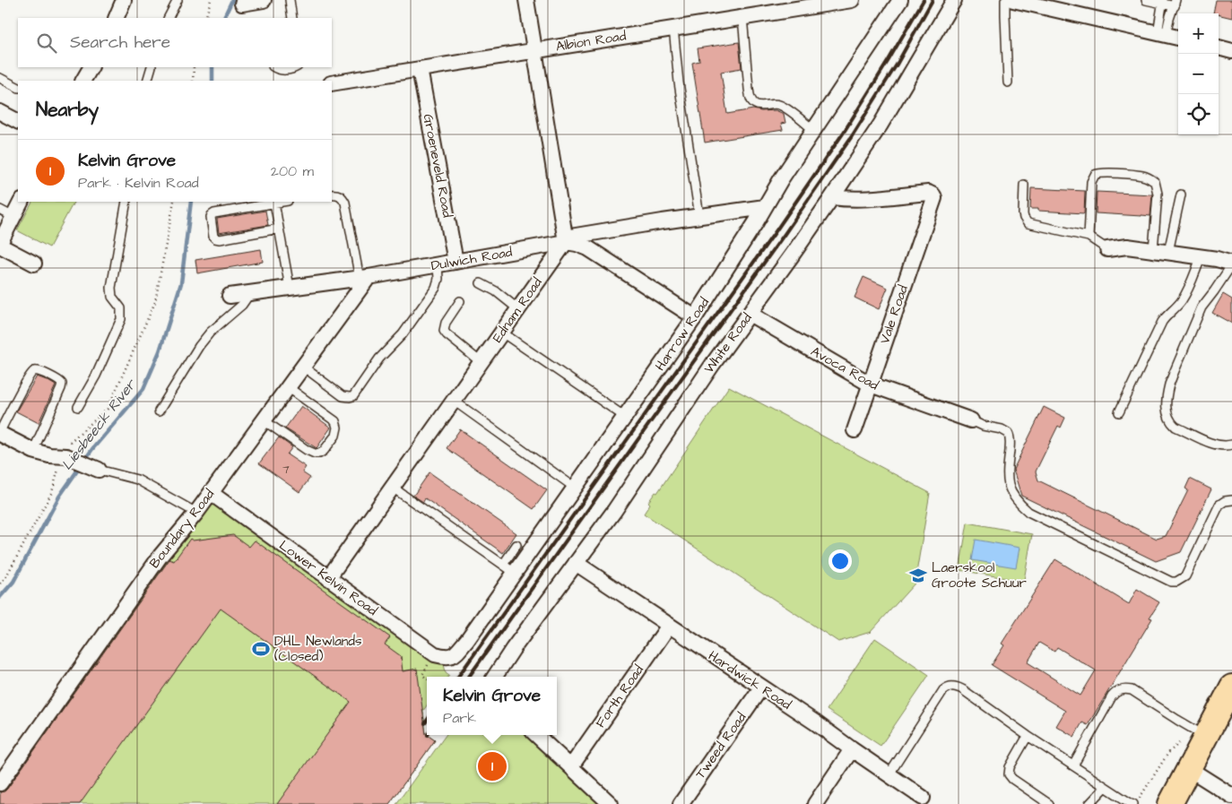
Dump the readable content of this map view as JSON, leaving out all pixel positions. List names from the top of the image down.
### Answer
{
  "streets": {
    "street": [
      "Albion Road",
      "Groeneveld Road",
      "Dulwich Road",
      "Ednam Road",
      "Vale Road",
      "Harrow Road",
      "White Road",
      "Avoca Road",
      "Boundary Road",
      "Lower Kelvin Road",
      "Hardwick Road",
      "Forth Road",
      "Tweed Road"
    ]
  },
  "crossings": [
    ["Albion Road", "Groeneveld Road"],
    ["Groeneveld Road", "Dulwich Road"],
    ["Dulwich Road", "Ednam Road"],
    ["Dulwich Road", "Harrow Road"],
    ["Dulwich Road", "Boundary Road"],
    ["Ednam Road", "Lower Kelvin Road"],
    ["Vale Road", "White Road"],
    ["Vale Road", "Avoca Road"],
    ["Harrow Road", "Lower Kelvin Road"],
    ["White Road", "Avoca Road"],
    ["White Road", "Hardwick Road"],
    ["Boundary Road", "Lower Kelvin Road"],
    ["Hardwick Road", "Forth Road"],
    ["Hardwick Road", "Tweed Road"]
  ],
  "water": ["Liesbeeck River"],
  "places": {
    "school or university": ["Laerskool Groote Schuur"],
    "sports": ["DHL Newlands (Closed)"]
  },
  "house_numbers": ["7"],
  "page": {
    "map_buttons": ["+", "−"],
    "search": "Search here",
    "heading": "Nearby",
    "list": [
      {
        "mark": "1",
        "name": "Kelvin Grove",
        "note": "Park · Kelvin Road",
        "value": "200 m"
      }
    ],
    "popup": ["Kelvin Grove", "Park"],
    "pins": "1"
  }
}
